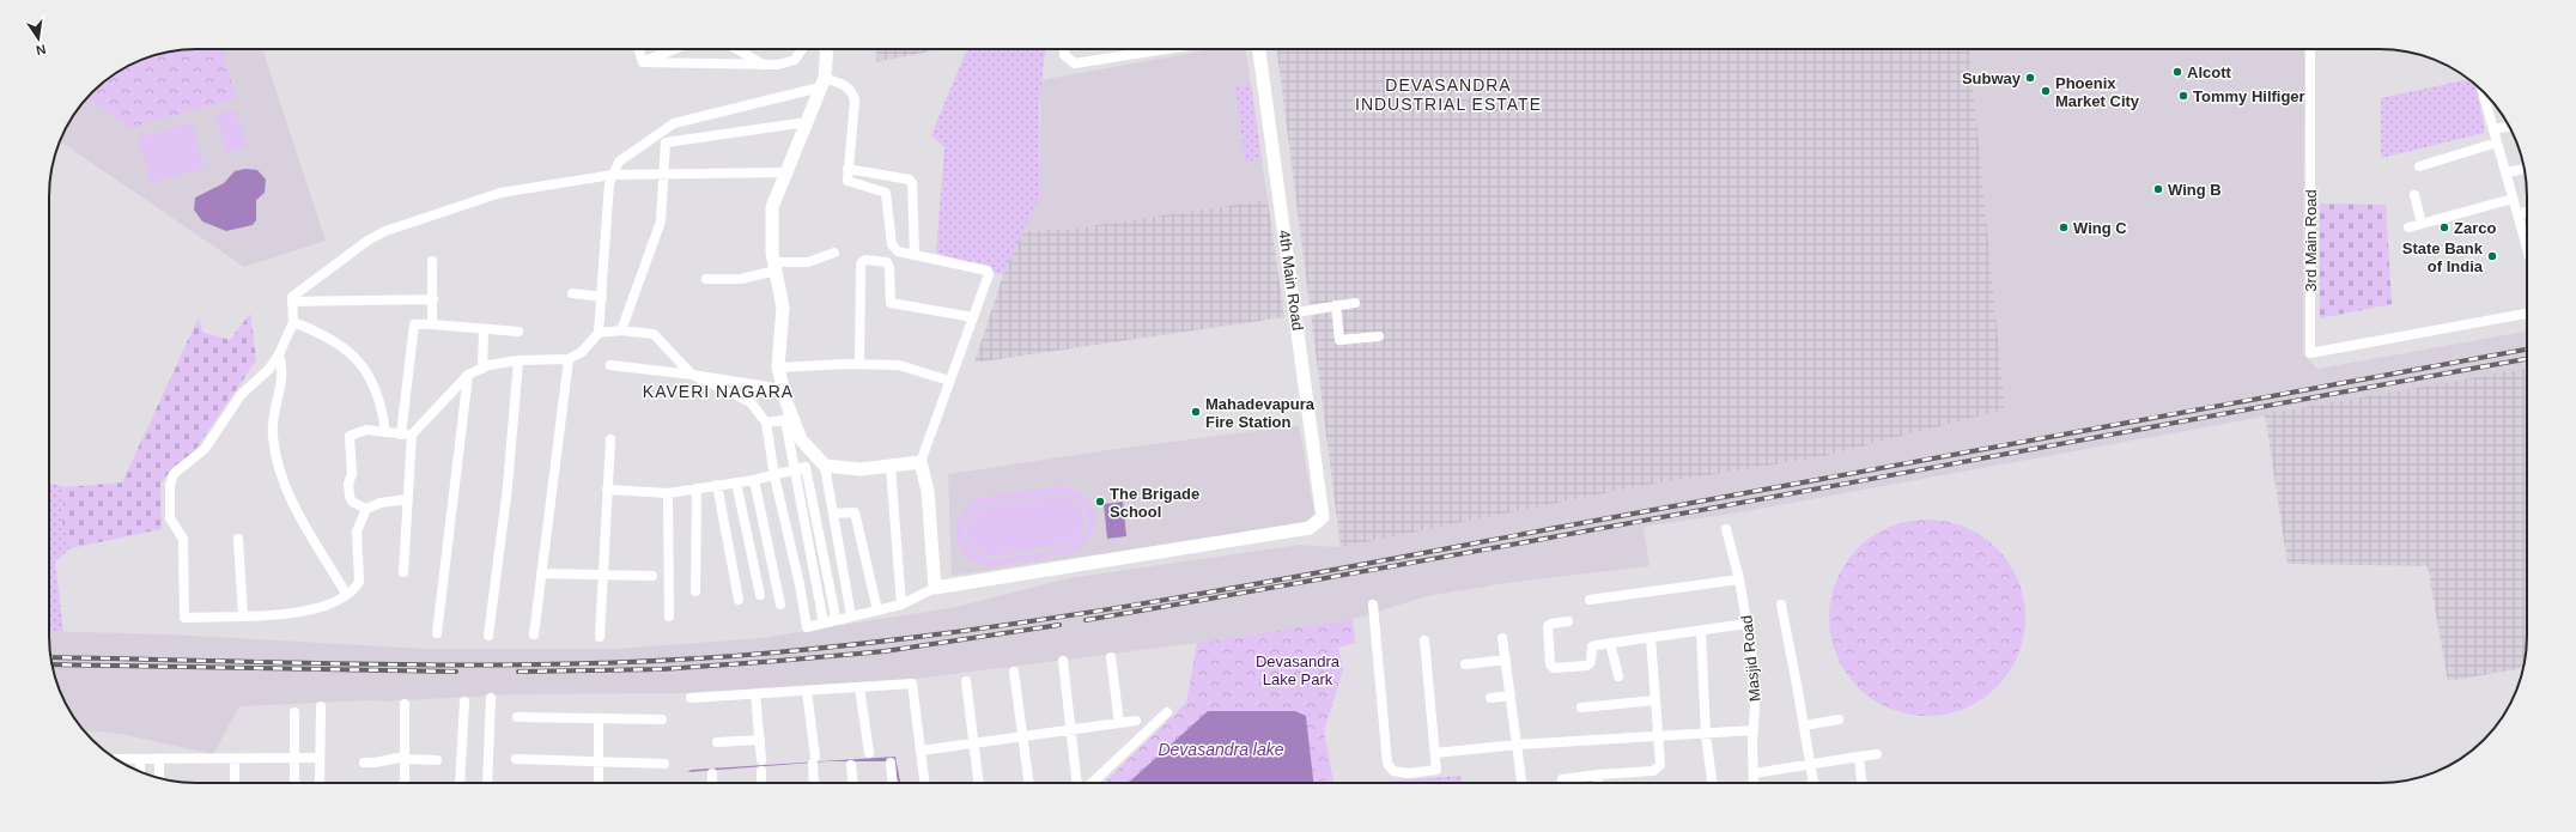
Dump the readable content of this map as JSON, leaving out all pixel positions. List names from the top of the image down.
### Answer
{
  "streets": {
    "street": ["3rd Main Road", "4th Main Road", "Masjid Road"]
  },
  "districts": ["DEVASANDRA INDUSTRIAL ESTATE", "KAVERI NAGARA"],
  "water": ["Devasandra lake"],
  "parks": ["Devasandra Lake Park"],
  "places": [
    "Alcott",
    "Subway",
    "Phoenix Market City",
    "Tommy Hilfiger",
    "Wing B",
    "Wing C",
    "Zarco",
    "State Bank of India",
    "Mahadevapura Fire Station",
    "The Brigade School"
  ],
  "north": "bottom"
}
